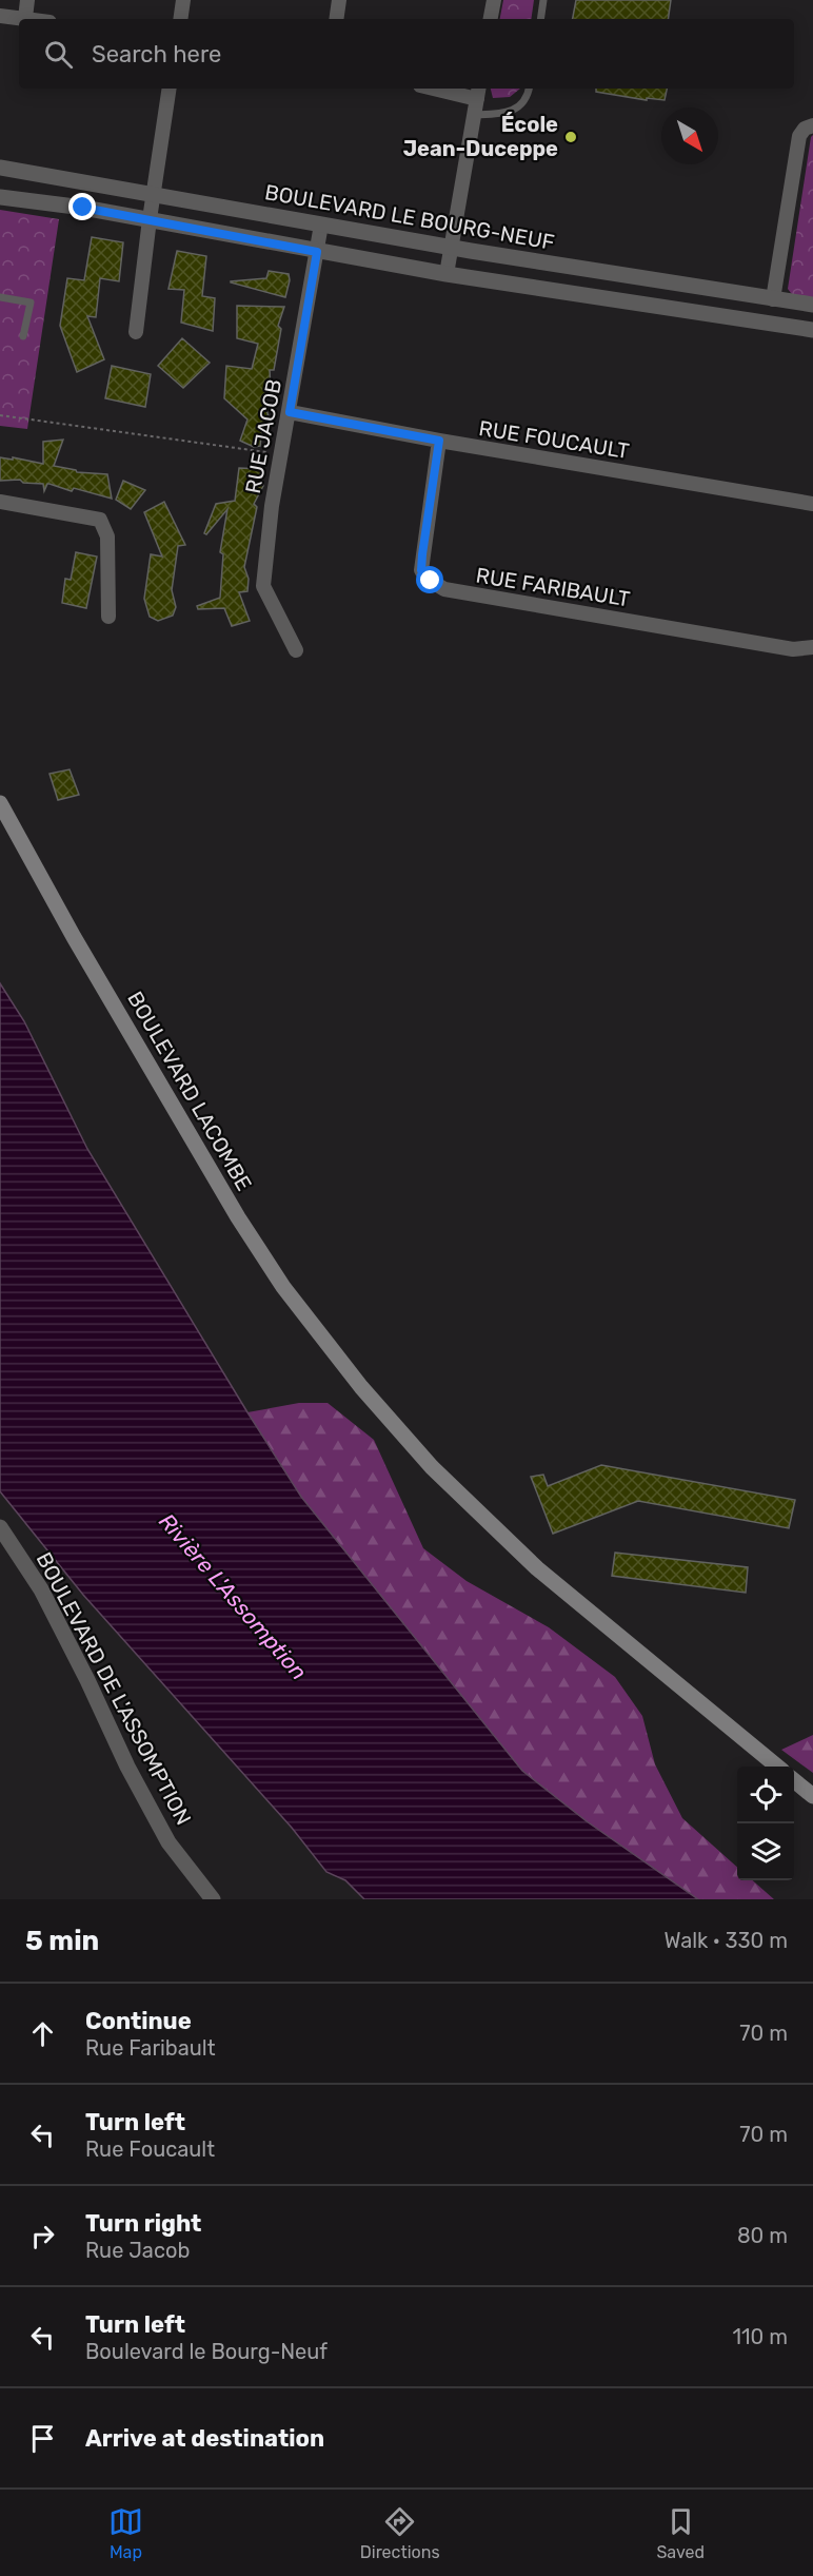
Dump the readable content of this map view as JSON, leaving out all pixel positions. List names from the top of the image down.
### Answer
{
  "streets": {
    "main road": ["BOULEVARD LACOMBE"],
    "street": [
      "BOULEVARD LE BOURG-NEUF",
      "RUE JACOB",
      "RUE FOUCAULT",
      "RUE FARIBAULT",
      "BOULEVARD DE L'ASSOMPTION"
    ]
  },
  "crossings": [
    ["BOULEVARD LE BOURG-NEUF", "RUE JACOB"],
    ["RUE JACOB", "RUE FOUCAULT"],
    ["RUE FOUCAULT", "RUE FARIBAULT"]
  ],
  "water": ["Rivière L'Assomption"],
  "places": ["École Jean-Duceppe"],
  "north": "bottom right",
  "page": {
    "search": "Search here",
    "heading": ["5 min", "Walk · 330 m"],
    "list": [
      ["Continue", "Rue Faribault", "70 m"],
      ["Turn left", "Rue Foucault", "70 m"],
      ["Turn right", "Rue Jacob", "80 m"],
      ["Turn left", "Boulevard le Bourg-Neuf", "110 m"],
      "Arrive at destination"
    ],
    "nav": ["Map", "Directions", "Saved"]
  }
}
